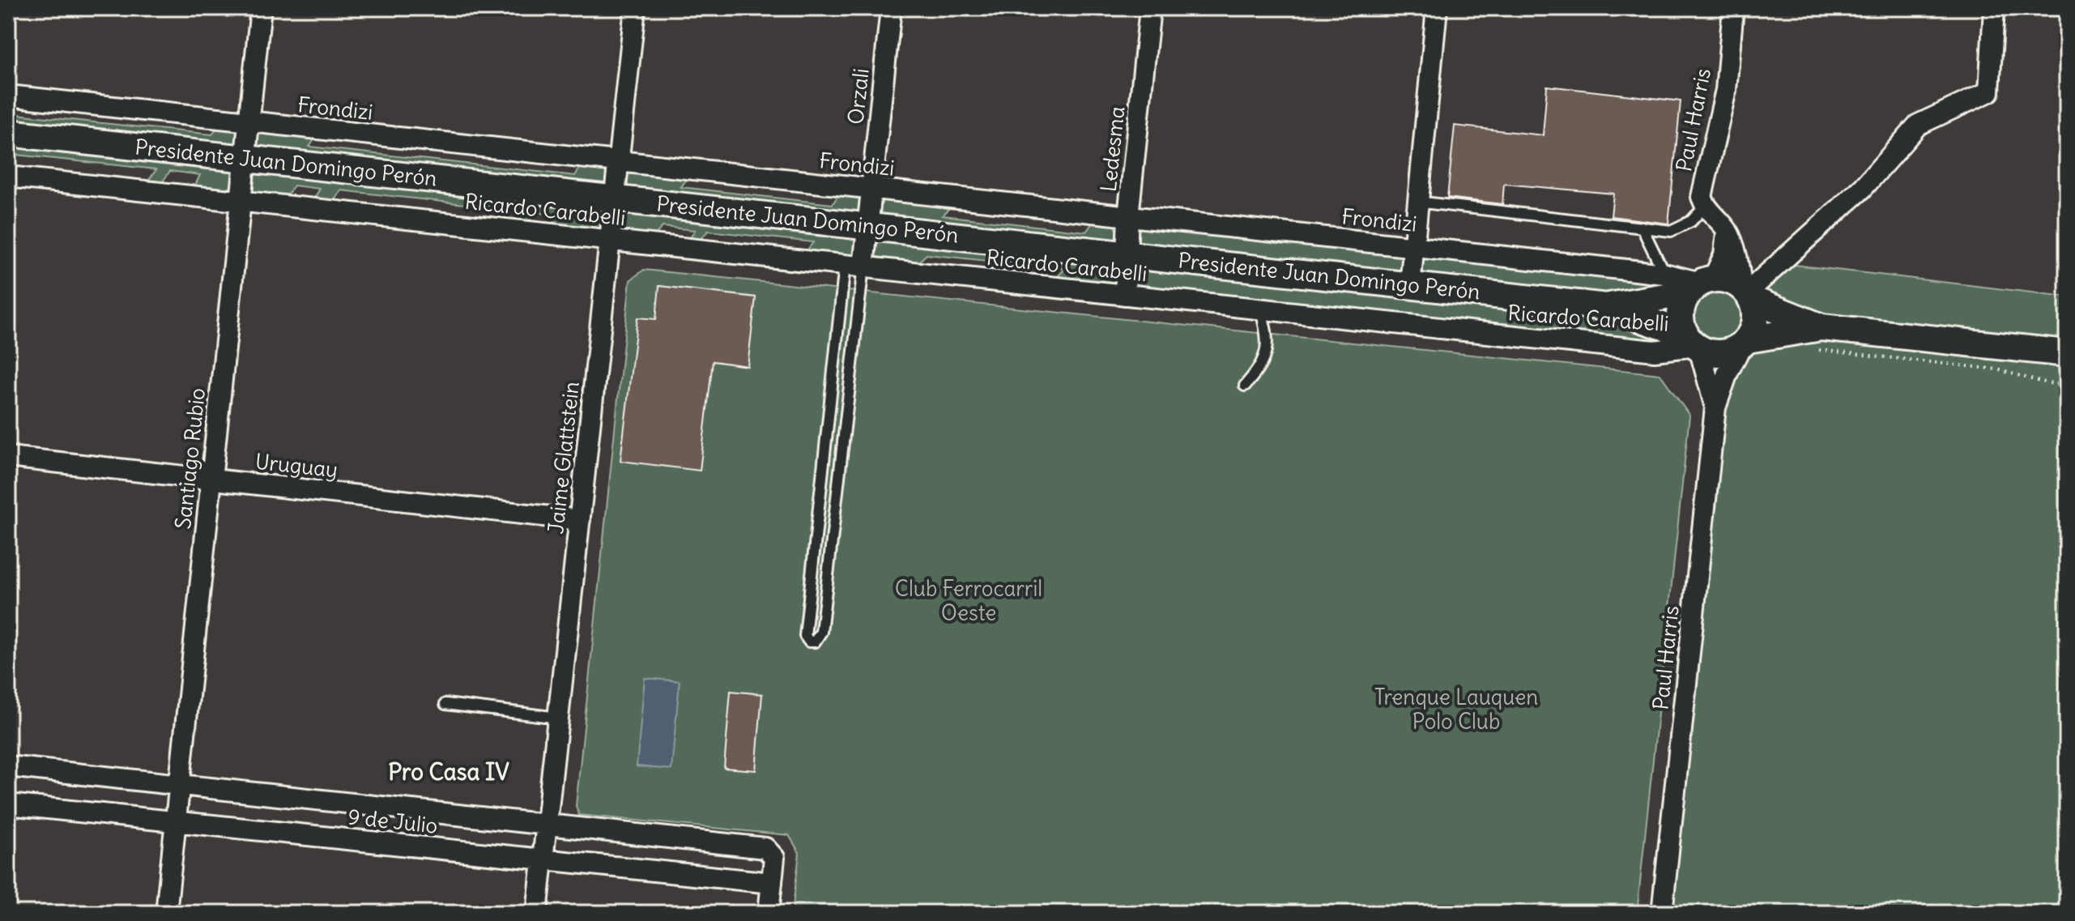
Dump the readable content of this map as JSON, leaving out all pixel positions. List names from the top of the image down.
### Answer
{
  "streets": {
    "main road": ["Presidente Juan Domingo Perón"],
    "street": [
      "Orzali",
      "Frondizi",
      "Paul Harris",
      "Ledesma",
      "Ricardo Carabelli",
      "Jaime Glattstein",
      "Santiago Rubio",
      "Uruguay",
      "9 de Julio"
    ]
  },
  "crossings": [
    ["Orzali", "Frondizi"],
    ["Orzali", "Presidente Juan Domingo Perón"],
    ["Orzali", "Ricardo Carabelli"],
    ["Frondizi", "Paul Harris"],
    ["Frondizi", "Ledesma"],
    ["Frondizi", "Presidente Juan Domingo Perón"],
    ["Frondizi", "Ricardo Carabelli"],
    ["Frondizi", "Jaime Glattstein"],
    ["Frondizi", "Santiago Rubio"],
    ["Paul Harris", "Presidente Juan Domingo Perón"],
    ["Paul Harris", "Ricardo Carabelli"],
    ["Ledesma", "Presidente Juan Domingo Perón"],
    ["Ledesma", "Ricardo Carabelli"],
    ["Presidente Juan Domingo Perón", "Ricardo Carabelli"],
    ["Presidente Juan Domingo Perón", "Jaime Glattstein"],
    ["Presidente Juan Domingo Perón", "Santiago Rubio"],
    ["Ricardo Carabelli", "Jaime Glattstein"],
    ["Ricardo Carabelli", "Santiago Rubio"],
    ["Jaime Glattstein", "Uruguay"],
    ["Jaime Glattstein", "9 de Julio"],
    ["Santiago Rubio", "Uruguay"],
    ["Santiago Rubio", "9 de Julio"]
  ],
  "districts": ["Pro Casa IV"],
  "parks": ["Club Ferrocarril Oeste", "Trenque Lauquen Polo Club"]
}
